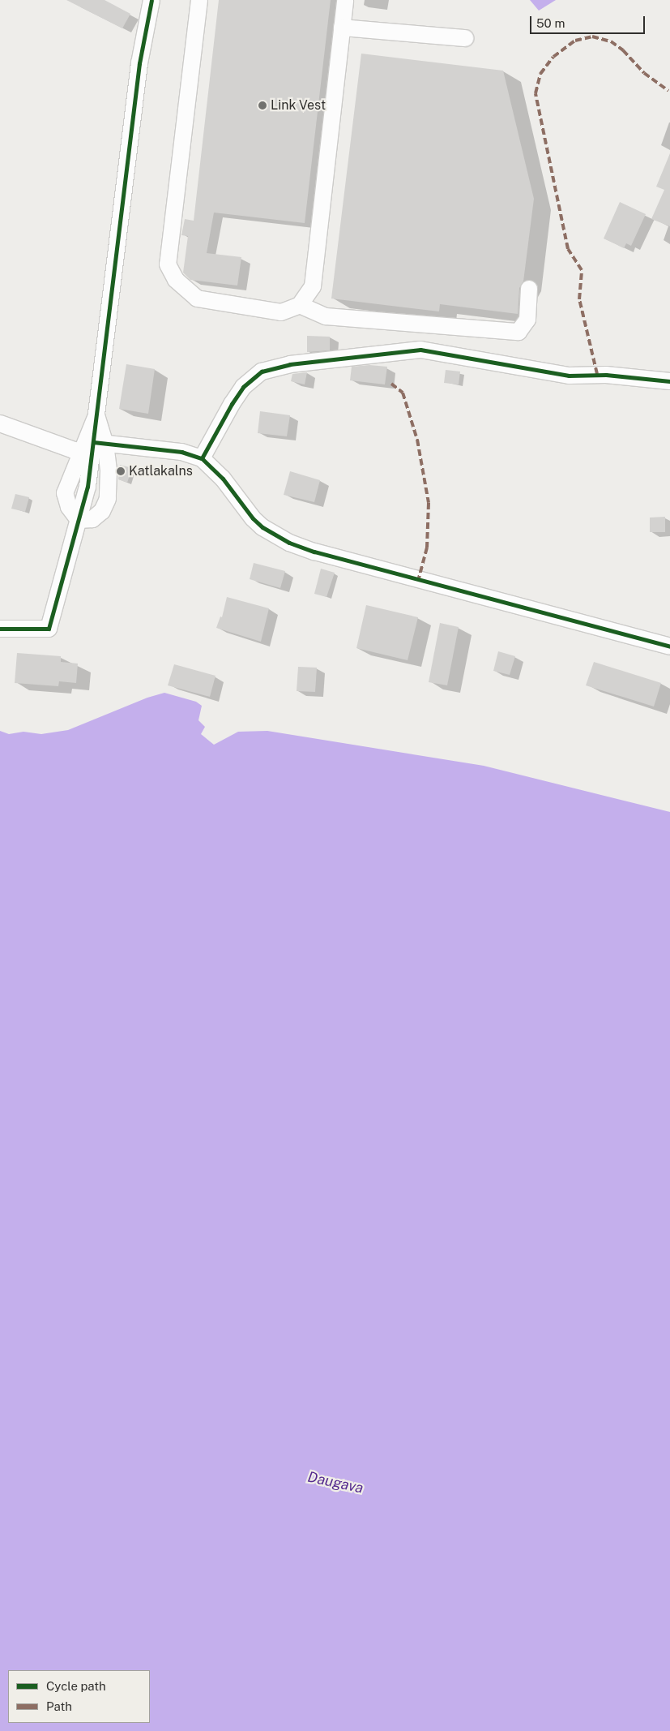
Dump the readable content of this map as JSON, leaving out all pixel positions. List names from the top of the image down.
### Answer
{
  "water": ["Daugava"],
  "places": ["Link Vest", "Katlakalns"],
  "legend": ["Cycle path", "Path"],
  "scale_bar": "50 m"
}
